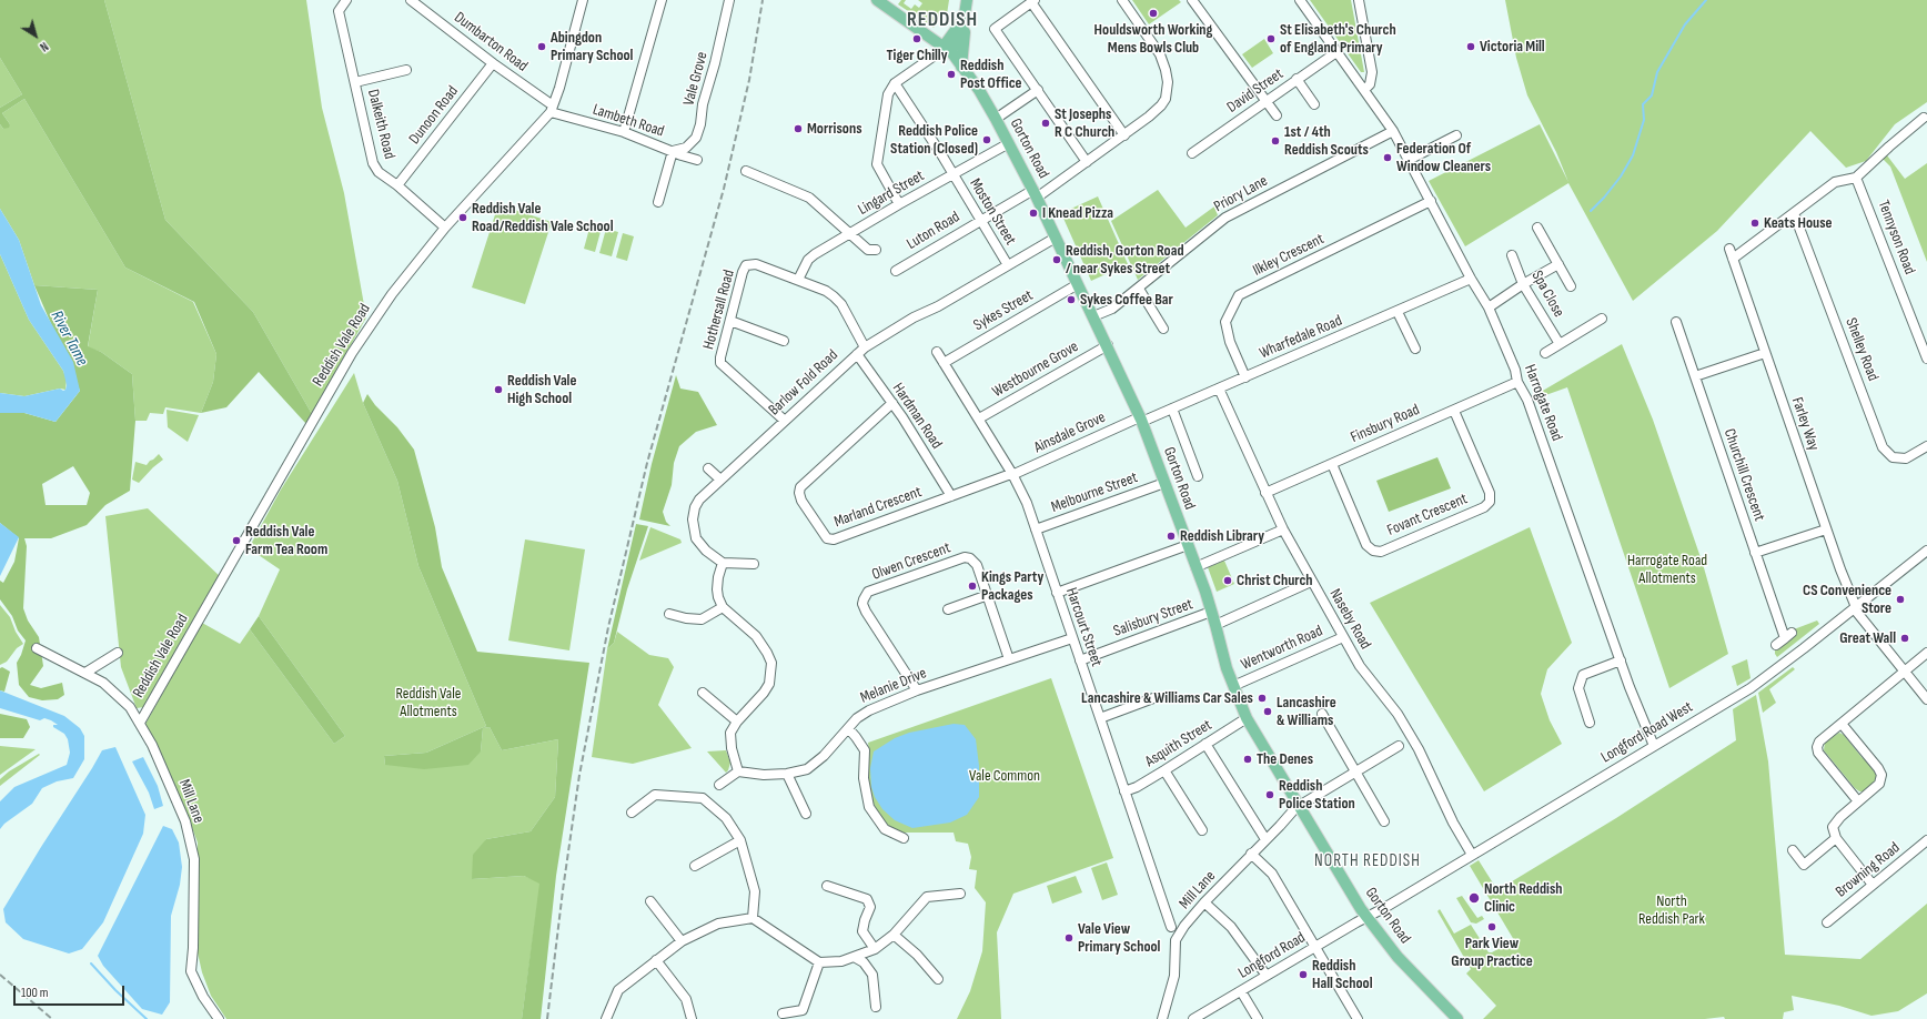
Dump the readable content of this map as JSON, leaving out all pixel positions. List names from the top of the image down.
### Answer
{
  "streets": {
    "main road": ["Gorton Road"],
    "street": [
      "Dumbarton Road",
      "Vale Grove",
      "David Street",
      "Dunoon Road",
      "Lambeth Road",
      "Dalkeith Road",
      "Lingard Street",
      "Priory Lane",
      "Moston Street",
      "Luton Road",
      "Tennyson Road",
      "Ilkley Crescent",
      "Spa Close",
      "Hothersall Road",
      "Sykes Street",
      "Wharfedale Road",
      "Reddish Vale Road",
      "Shelley Road",
      "Westbourne Grove",
      "Barlow Fold Road",
      "Harrogate Road",
      "Hardman Road",
      "Finsbury Road",
      "Farley Way",
      "Ainsdale Grove",
      "Churchill Crescent",
      "Melbourne Street",
      "Marland Crescent",
      "Fovant Crescent",
      "Olwen Crescent",
      "Salisbury Street",
      "Naseby Road",
      "Harcourt Street",
      "Wentworth Road",
      "Melanie Drive",
      "Longford Road West",
      "Asquith Street",
      "Mill Lane",
      "Browning Road",
      "Longford Road"
    ]
  },
  "crossings": [
    ["Dumbarton Road", "Dunoon Road"],
    ["Dumbarton Road", "Lambeth Road"],
    ["Dumbarton Road", "Reddish Vale Road"],
    ["Vale Grove", "Lambeth Road"],
    ["David Street", "Harrogate Road"],
    ["Dunoon Road", "Dalkeith Road"],
    ["Lambeth Road", "Reddish Vale Road"],
    ["Dalkeith Road", "Reddish Vale Road"],
    ["Gorton Road", "Lingard Street"],
    ["Gorton Road", "Priory Lane"],
    ["Gorton Road", "Luton Road"],
    ["Gorton Road", "Sykes Street"],
    ["Gorton Road", "Wharfedale Road"],
    ["Gorton Road", "Westbourne Grove"],
    ["Gorton Road", "Barlow Fold Road"],
    ["Gorton Road", "Ainsdale Grove"],
    ["Gorton Road", "Melbourne Street"],
    ["Gorton Road", "Salisbury Street"],
    ["Gorton Road", "Wentworth Road"],
    ["Gorton Road", "Longford Road West"],
    ["Gorton Road", "Asquith Street"],
    ["Gorton Road", "Mill Lane"],
    ["Gorton Road", "Longford Road"],
    ["Lingard Street", "Moston Street"],
    ["Lingard Street", "Hothersall Road"],
    ["Priory Lane", "Harrogate Road"],
    ["Moston Street", "Luton Road"],
    ["Moston Street", "Barlow Fold Road"],
    ["Ilkley Crescent", "Wharfedale Road"],
    ["Ilkley Crescent", "Harrogate Road"],
    ["Hothersall Road", "Barlow Fold Road"],
    ["Sykes Street", "Harcourt Street"],
    ["Wharfedale Road", "Harrogate Road"],
    ["Wharfedale Road", "Ainsdale Grove"],
    ["Wharfedale Road", "Naseby Road"],
    ["Reddish Vale Road", "Mill Lane"],
    ["Westbourne Grove", "Harcourt Street"],
    ["Barlow Fold Road", "Hardman Road"],
    ["Harrogate Road", "Finsbury Road"],
    ["Harrogate Road", "Longford Road West"],
    ["Hardman Road", "Marland Crescent"],
    ["Finsbury Road", "Fovant Crescent"],
    ["Finsbury Road", "Naseby Road"],
    ["Farley Way", "Longford Road West"],
    ["Ainsdale Grove", "Marland Crescent"],
    ["Ainsdale Grove", "Harcourt Street"],
    ["Melbourne Street", "Harcourt Street"],
    ["Marland Crescent", "Harcourt Street"],
    ["Olwen Crescent", "Melanie Drive"],
    ["Salisbury Street", "Harcourt Street"],
    ["Naseby Road", "Wentworth Road"],
    ["Naseby Road", "Longford Road West"],
    ["Harcourt Street", "Melanie Drive"],
    ["Harcourt Street", "Asquith Street"],
    ["Longford Road West", "Longford Road"]
  ],
  "districts": ["REDDISH", "NORTH REDDISH"],
  "water": ["River Tame"],
  "parks": [
    "Harrogate Road Allotments",
    "Reddish Vale Allotments",
    "Vale Common",
    "North Reddish Park"
  ],
  "places": [
    "Houldsworth Working Mens Bowls Club",
    "Tiger Chilly",
    "St Elisabeth's Church of England Primary",
    "Abingdon Primary School",
    "Victoria Mill",
    "Reddish Post Office",
    "St Josephs R C Church",
    "Morrisons",
    "Reddish Police Station (Closed)",
    "1st / 4th Reddish Scouts",
    "Federation Of Window Cleaners",
    "I Knead Pizza",
    "Reddish Vale Road/Reddish Vale School",
    "Keats House",
    "Reddish, Gorton Road / near Sykes Street",
    "Sykes Coffee Bar",
    "Reddish Vale High School",
    "Reddish Library",
    "Reddish Vale Farm Tea Room",
    "Christ Church",
    "Kings Party Packages",
    "CS Convenience Store",
    "Great Wall",
    "Lancashire & Williams Car Sales",
    "Lancashire & Williams",
    "The Denes",
    "Reddish Police Station",
    "North Reddish Clinic",
    "Park View Group Practice",
    "Vale View Primary School",
    "Reddish Hall School"
  ],
  "scale_bar": "100 m",
  "north": "bottom right"
}
